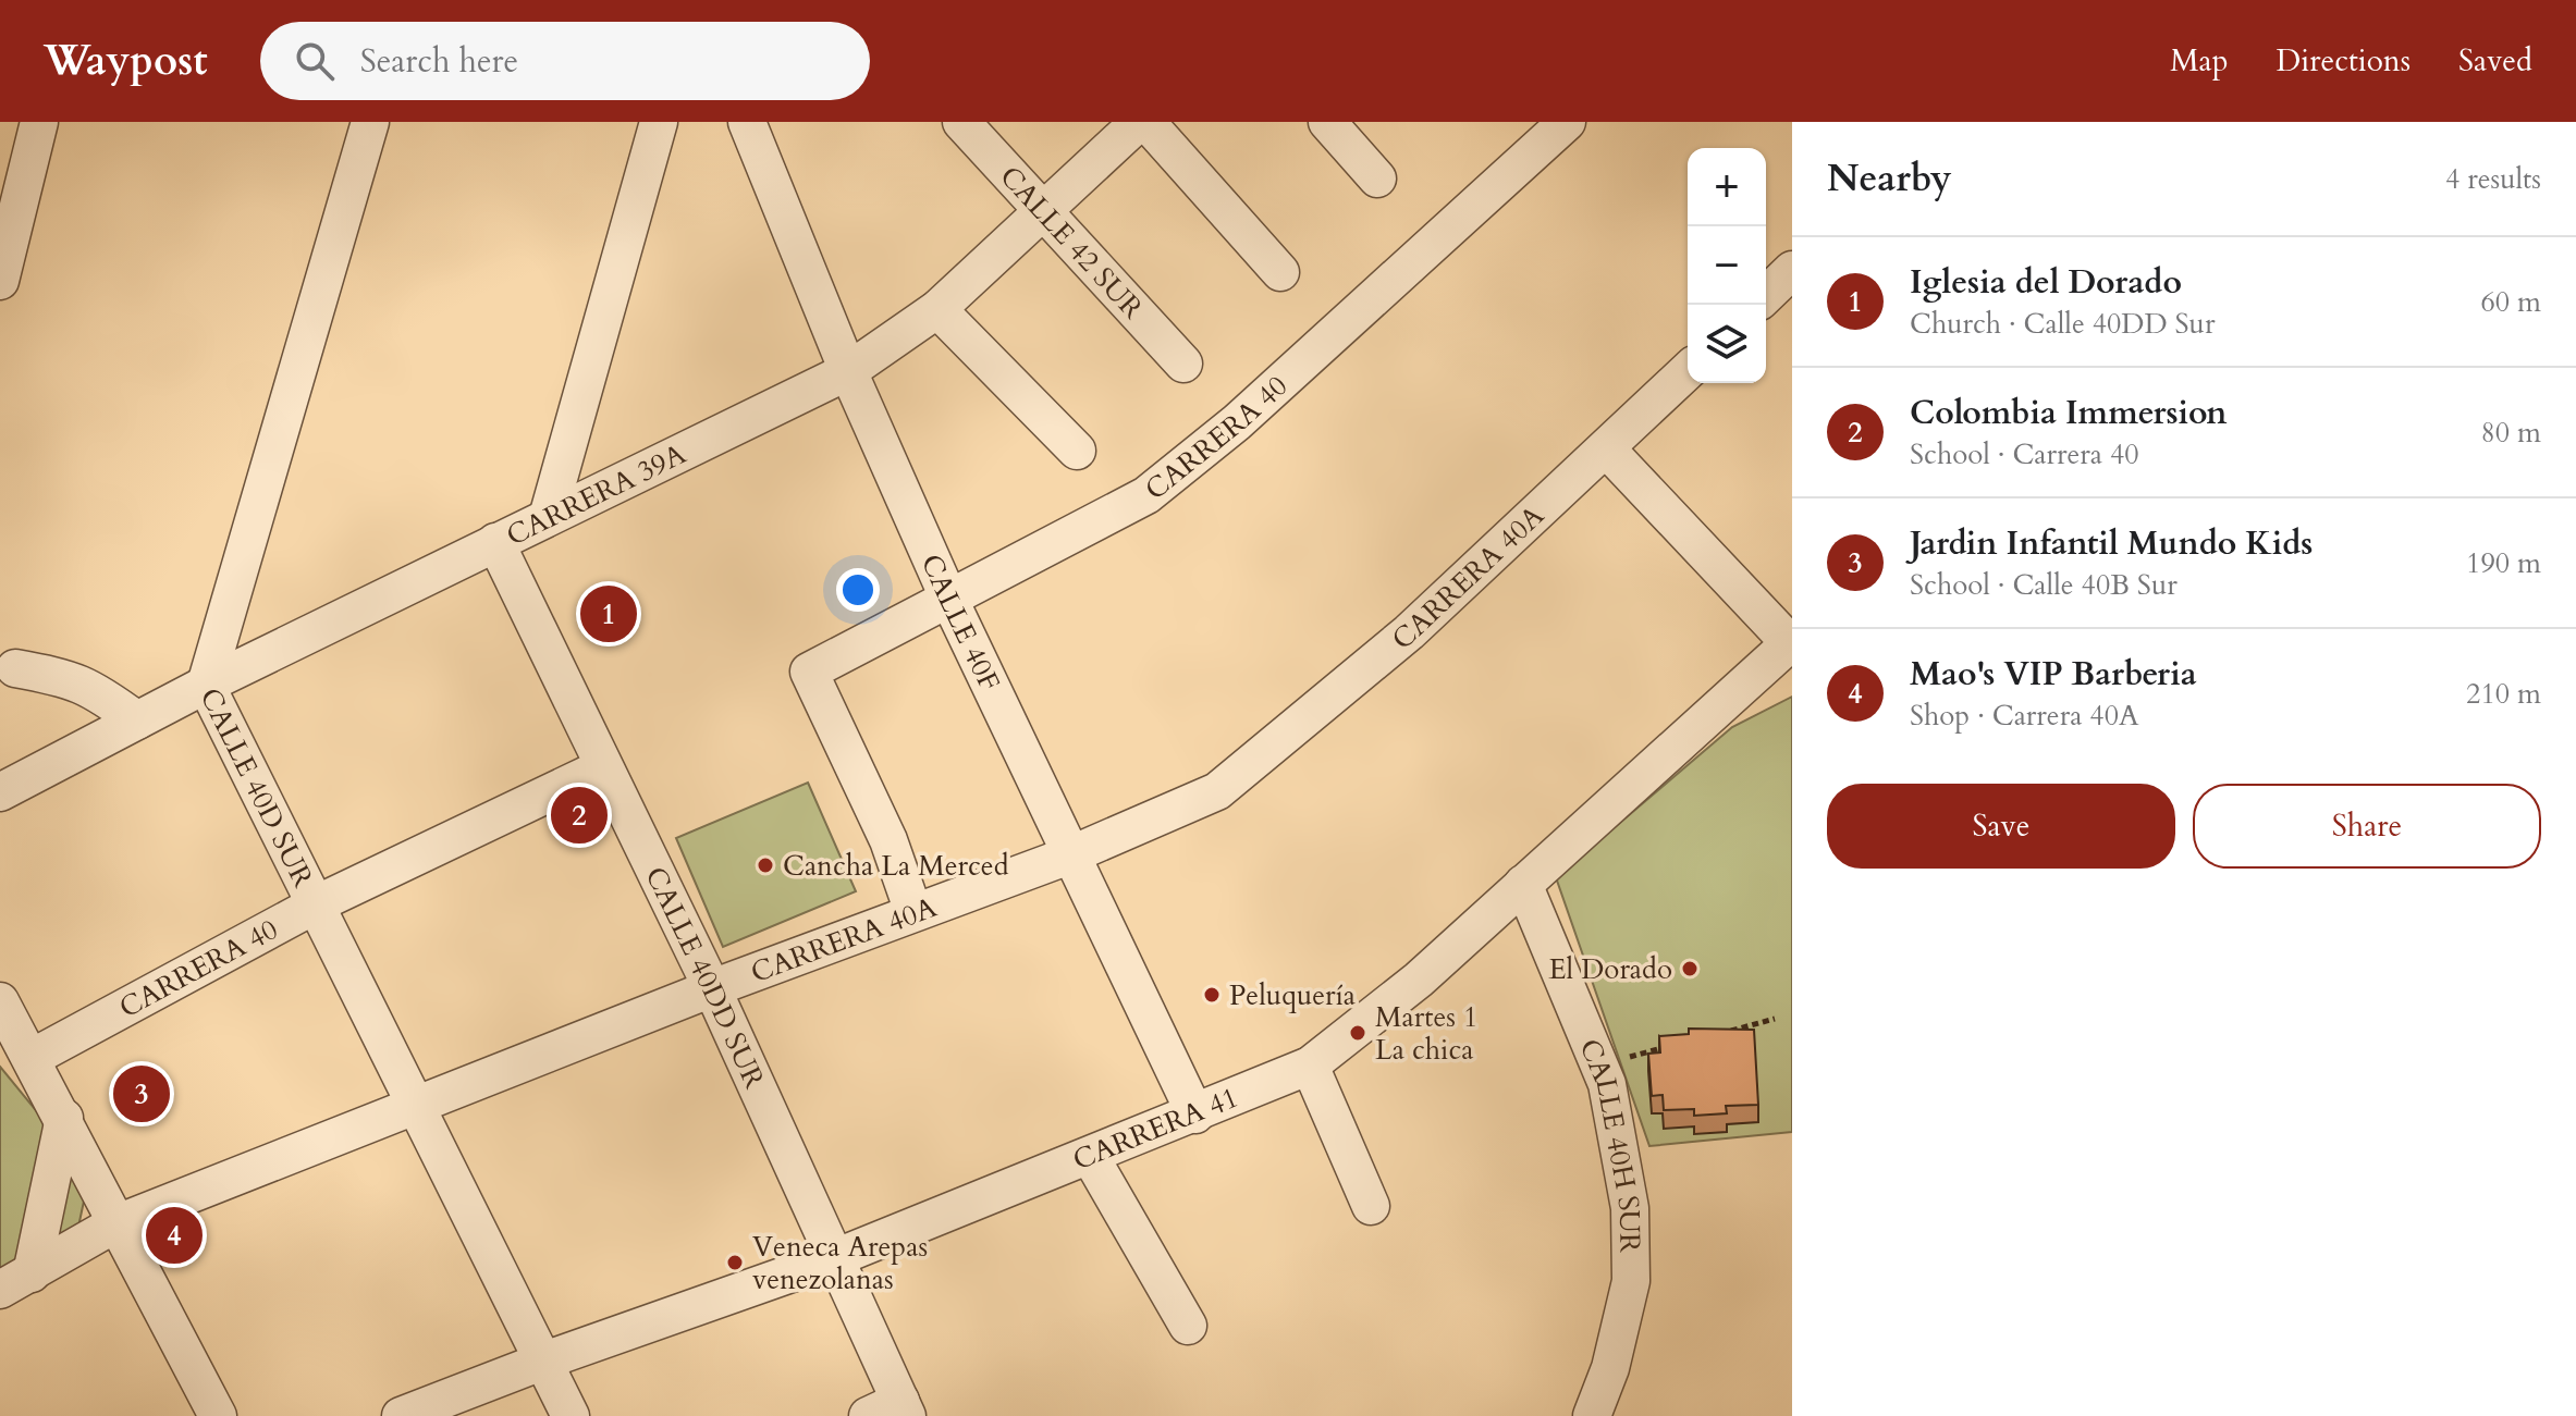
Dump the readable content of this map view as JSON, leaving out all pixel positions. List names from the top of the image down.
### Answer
{
  "streets": {
    "street": [
      "CALLE 42 SUR",
      "CARRERA 40",
      "CARRERA 39A",
      "CARRERA 40A",
      "CALLE 40F",
      "CALLE 40D SUR",
      "CALLE 40DD SUR",
      "CARRERA 41",
      "CALLE 40H SUR"
    ]
  },
  "crossings": [
    ["CALLE 42 SUR", "CARRERA 39A"],
    ["CARRERA 40", "CARRERA 40A"],
    ["CARRERA 40", "CALLE 40F"],
    ["CARRERA 40", "CALLE 40D SUR"],
    ["CARRERA 40", "CALLE 40DD SUR"],
    ["CARRERA 39A", "CALLE 40F"],
    ["CARRERA 39A", "CALLE 40D SUR"],
    ["CARRERA 39A", "CALLE 40DD SUR"],
    ["CARRERA 40A", "CALLE 40F"],
    ["CARRERA 40A", "CALLE 40D SUR"],
    ["CARRERA 40A", "CALLE 40DD SUR"],
    ["CALLE 40F", "CARRERA 41"],
    ["CALLE 40D SUR", "CARRERA 41"],
    ["CALLE 40DD SUR", "CARRERA 41"],
    ["CARRERA 41", "CALLE 40H SUR"]
  ],
  "places": [
    "Cancha La Merced",
    "El Dorado",
    "Peluquería",
    "Martes 1 La chica",
    "Veneca Arepas venezolanas"
  ],
  "page": {
    "header": "Waypost",
    "search": "Search here",
    "nav": ["Map", "Directions", "Saved"],
    "heading": ["Nearby", "4 results"],
    "map_buttons": ["+", "−"],
    "list": [
      {
        "mark": "1",
        "name": "Iglesia del Dorado",
        "note": "Church · Calle 40DD Sur",
        "value": "60 m"
      },
      {
        "mark": "2",
        "name": "Colombia Immersion",
        "note": "School · Carrera 40",
        "value": "80 m"
      },
      {
        "mark": "3",
        "name": "Jardin Infantil Mundo Kids",
        "note": "School · Calle 40B Sur",
        "value": "190 m"
      },
      {
        "mark": "4",
        "name": "Mao's VIP Barberia",
        "note": "Shop · Carrera 40A",
        "value": "210 m"
      }
    ],
    "pins": [
      "1",
      "2",
      "3",
      "4"
    ],
    "buttons": ["Save", "Share"]
  }
}
